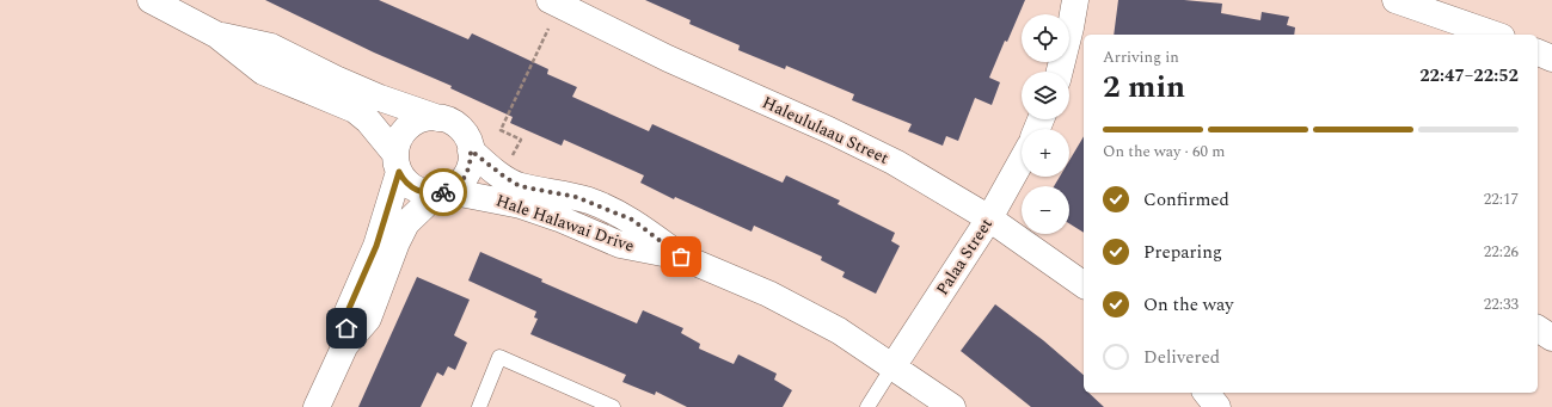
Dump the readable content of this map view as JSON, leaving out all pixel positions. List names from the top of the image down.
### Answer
{
  "streets": {
    "street": ["Haleululaau Street", "Hale Halawai Drive", "Palaa Street"]
  },
  "crossings": [
    ["Haleululaau Street", "Palaa Street"],
    ["Hale Halawai Drive", "Palaa Street"]
  ],
  "page": {
    "map_buttons": ["+", "−"],
    "heading": ["2 min", "Arriving in", "22:47–22:52"],
    "bar": "On the way · 60 m",
    "list": [
      ["Confirmed", "22:17"],
      ["Preparing", "22:26"],
      ["On the way", "22:33"],
      "Delivered"
    ]
  }
}
